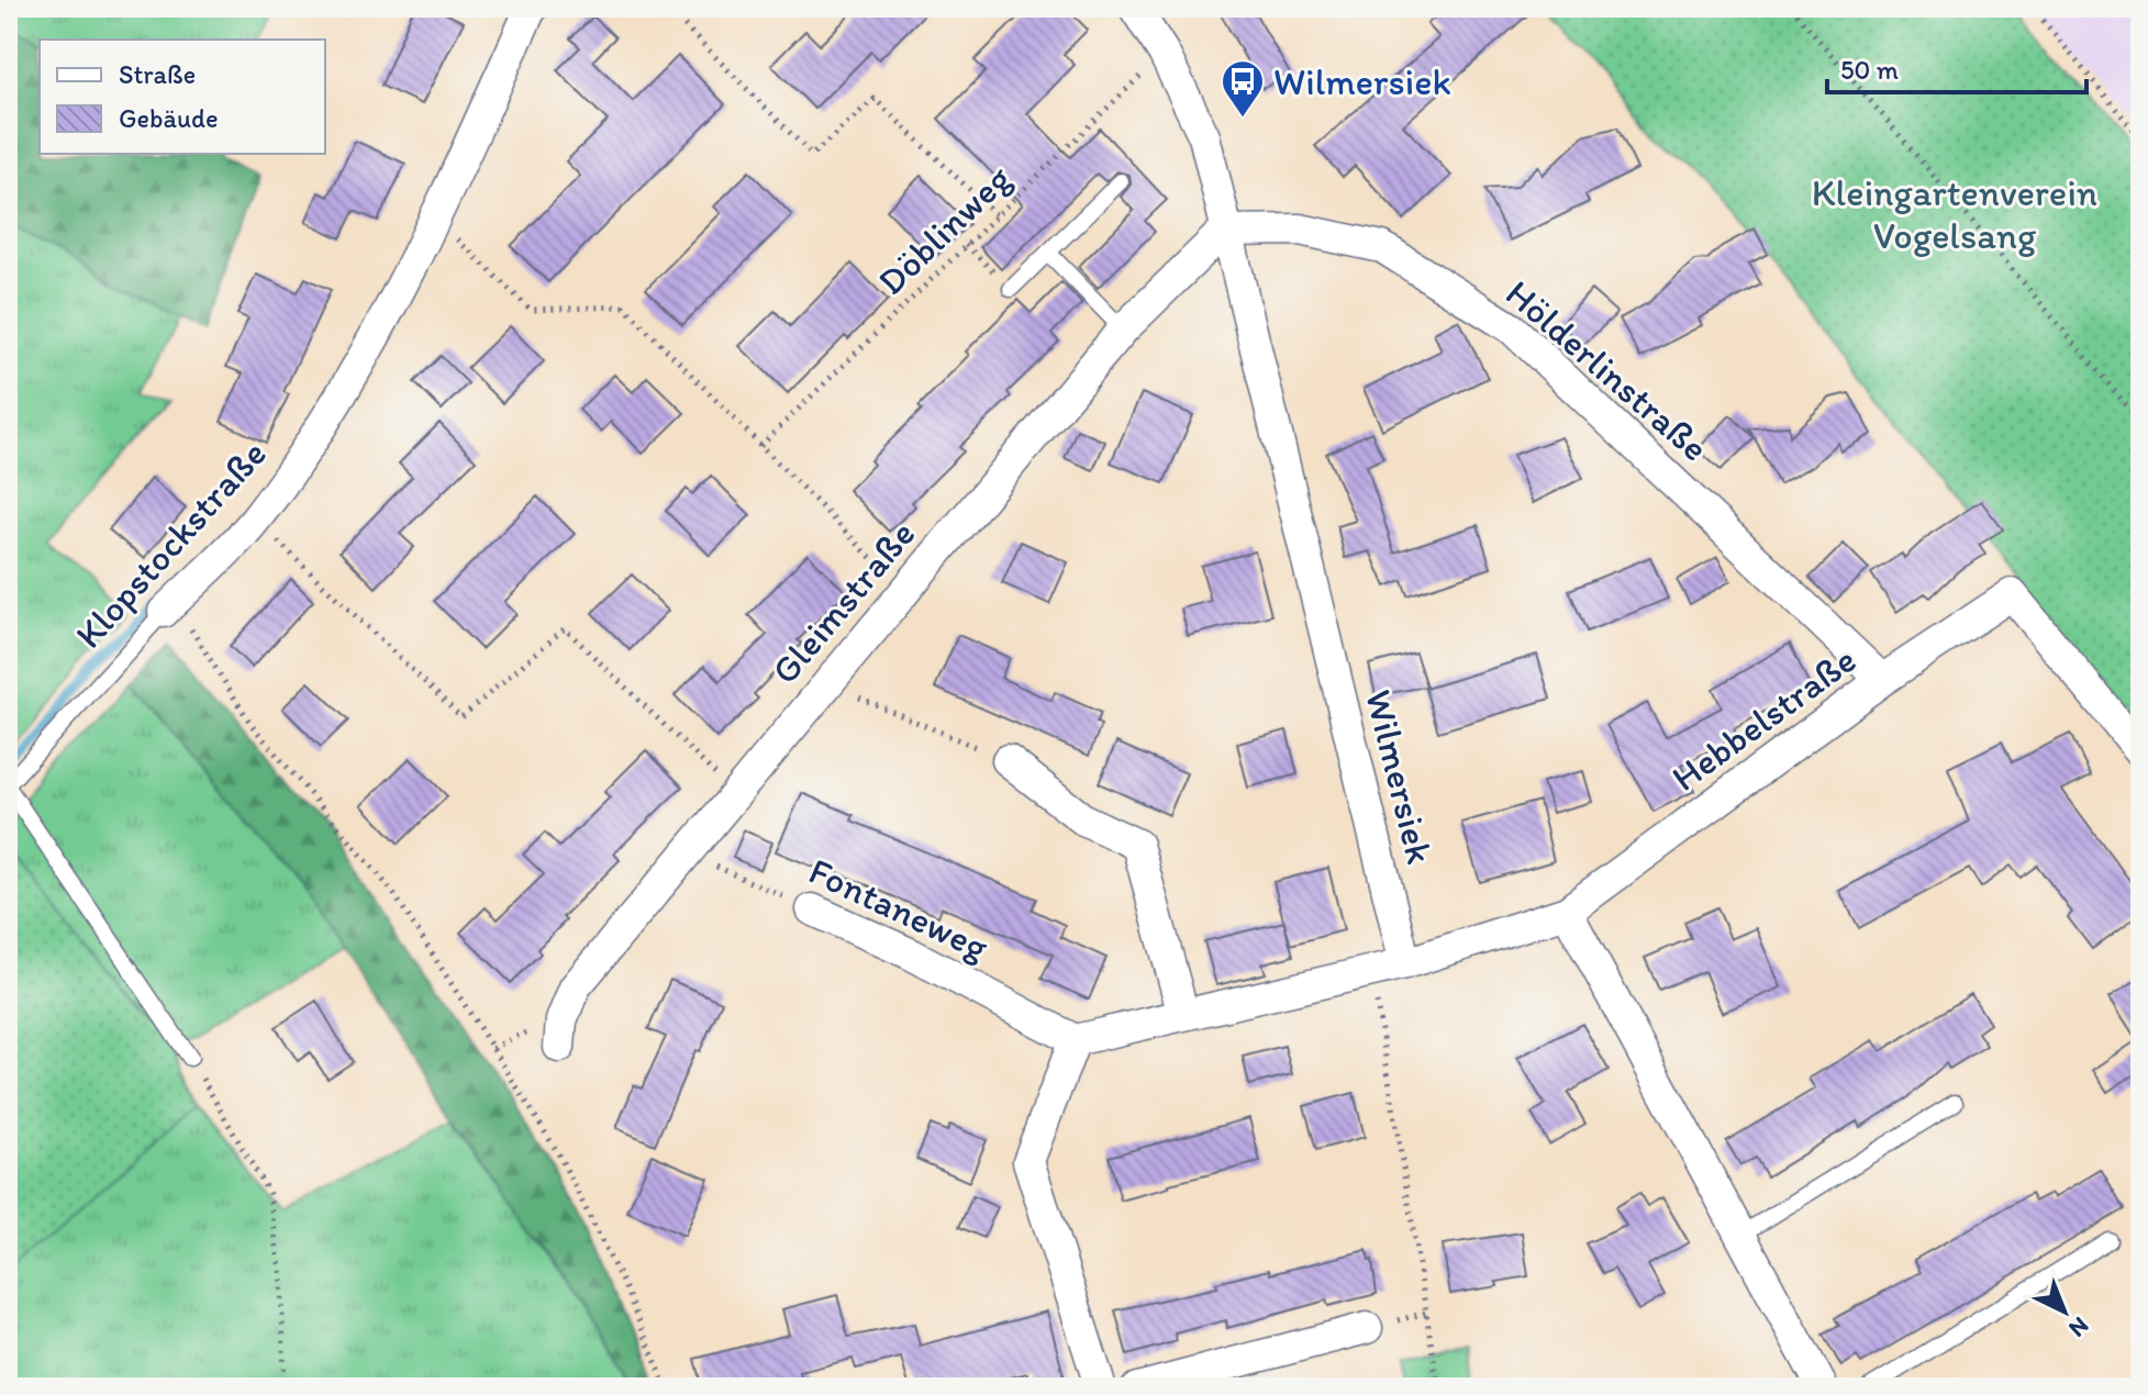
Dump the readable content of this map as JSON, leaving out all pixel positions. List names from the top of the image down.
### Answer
{
  "streets": {
    "street": [
      "Hölderlinstraße",
      "Klopstockstraße",
      "Gleimstraße",
      "Hebbelstraße",
      "Wilmersiek",
      "Fontaneweg"
    ],
    "path": ["Döblinweg"]
  },
  "crossings": [
    ["Döblinweg", "Wilmersiek"],
    ["Hölderlinstraße", "Gleimstraße"],
    ["Hölderlinstraße", "Hebbelstraße"],
    ["Hölderlinstraße", "Wilmersiek"],
    ["Gleimstraße", "Wilmersiek"],
    ["Gleimstraße", "Fontaneweg"],
    ["Hebbelstraße", "Wilmersiek"]
  ],
  "parks": ["Kleingartenverein Vogelsang"],
  "places": {
    "bus stop": ["Wilmersiek"]
  },
  "legend": ["Straße", "Gebäude"],
  "scale_bar": "50 m",
  "north": "bottom right"
}
